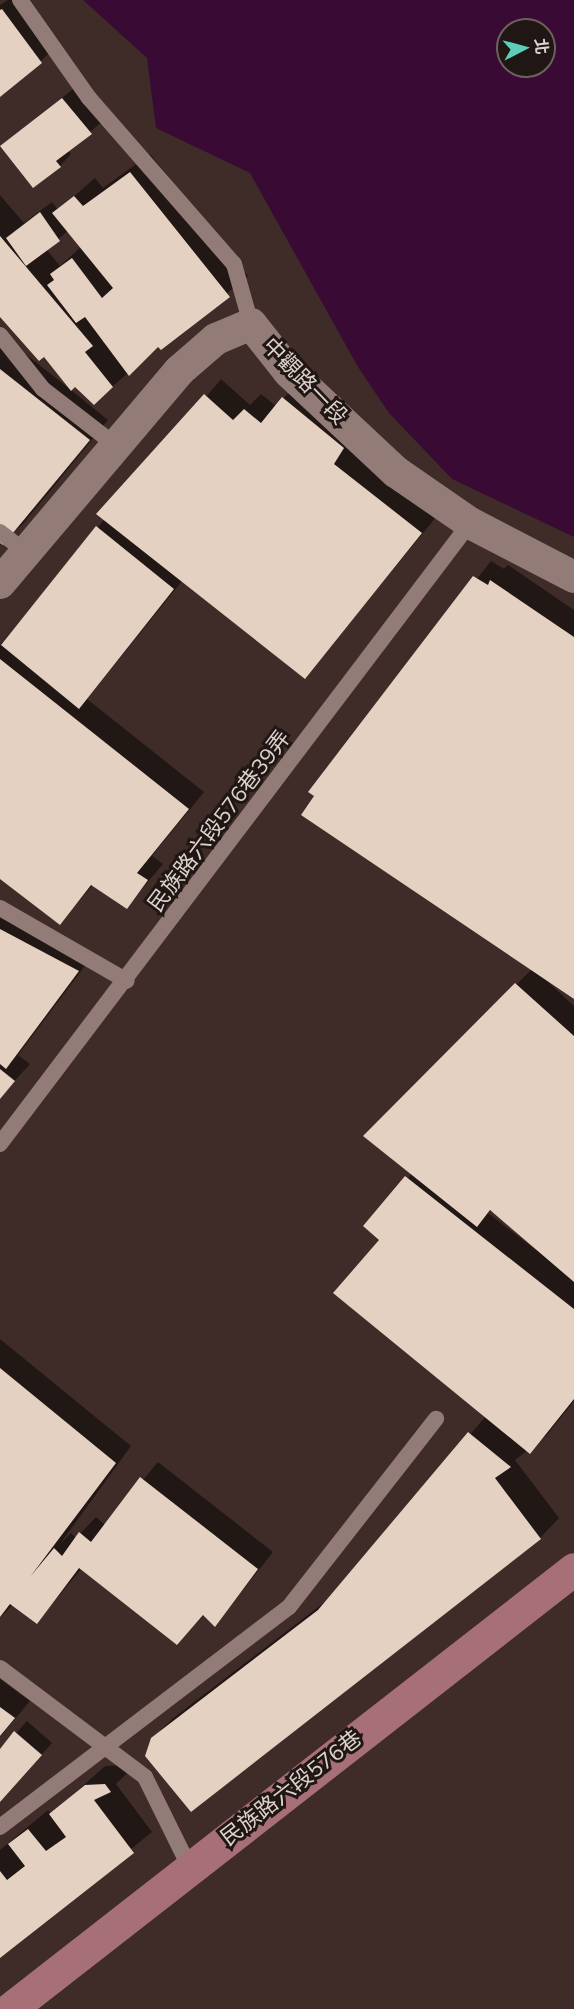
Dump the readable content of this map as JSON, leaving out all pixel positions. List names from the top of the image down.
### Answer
{
  "streets": {
    "street": ["中觀路一段", "民族路六段576巷"],
    "lane": ["民族路六段576巷39弄"]
  },
  "crossings": [
    ["中觀路一段", "民族路六段576巷39弄"]
  ],
  "north": "right"
}
